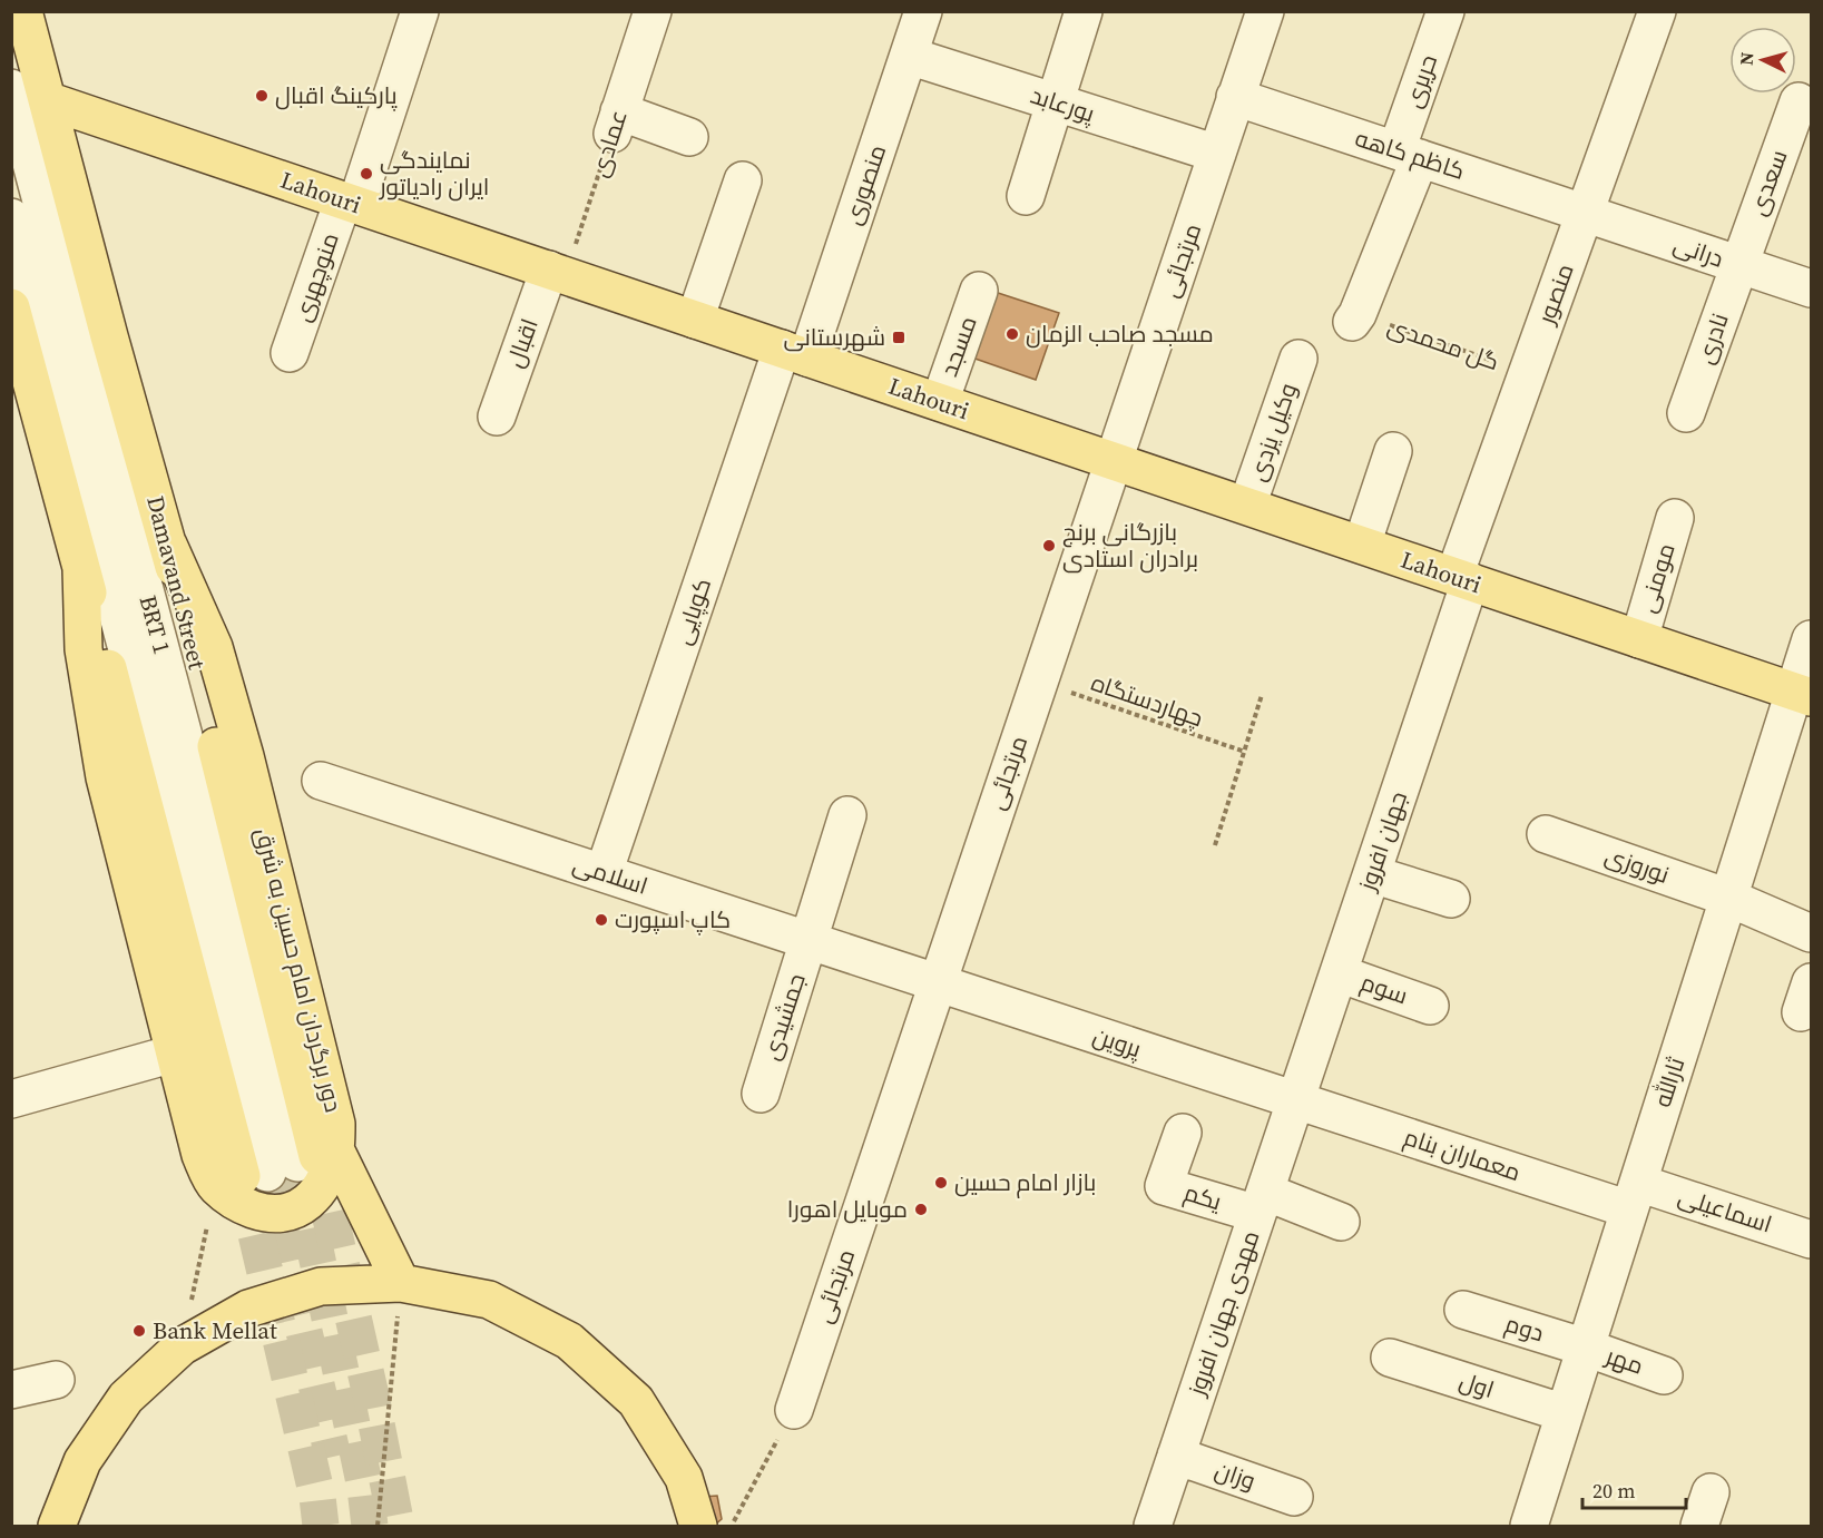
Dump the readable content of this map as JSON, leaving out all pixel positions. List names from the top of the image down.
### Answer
{
  "streets": {
    "main road": ["Lahouri", "Damavand Street"],
    "street": [
      "حریری",
      "پورعابد",
      "عمادی",
      "کاظم کاهه",
      "سعدی",
      "منصوری",
      "درانی",
      "مرتجائی",
      "منوچهری",
      "منصور",
      "نادری",
      "اقبال",
      "گل محمدی",
      "مسجد",
      "وکیل یزدی",
      "مومنی",
      "کوپایی",
      "BRT 1",
      "جهان افروز",
      "نوروزی",
      "اسلامی",
      "سوم",
      "جمشیدی",
      "پروین",
      "ثارالله",
      "معماران بنام",
      "یکم",
      "اسماعیلی",
      "مهدی جهان افروز",
      "دوم",
      "مهر",
      "اول",
      "وزان"
    ],
    "path": ["چهاردستگاه"]
  },
  "crossings": [
    ["حریری", "کاظم کاهه"],
    ["حریری", "گل محمدی"],
    ["پورعابد", "منصوری"],
    ["پورعابد", "مرتجائی"],
    ["عمادی", "Lahouri"],
    ["عمادی", "اقبال"],
    ["کاظم کاهه", "درانی"],
    ["کاظم کاهه", "مرتجائی"],
    ["کاظم کاهه", "منصور"],
    ["کاظم کاهه", "گل محمدی"],
    ["سعدی", "درانی"],
    ["سعدی", "نادری"],
    ["منصوری", "Lahouri"],
    ["منصوری", "کوپایی"],
    ["Lahouri", "مرتجائی"],
    ["Lahouri", "منوچهری"],
    ["Lahouri", "منصور"],
    ["Lahouri", "اقبال"],
    ["Lahouri", "مسجد"],
    ["Lahouri", "وکیل یزدی"],
    ["Lahouri", "مومنی"],
    ["Lahouri", "Damavand Street"],
    ["Lahouri", "کوپایی"],
    ["Lahouri", "جهان افروز"],
    ["Lahouri", "ثارالله"],
    ["درانی", "منصور"],
    ["درانی", "نادری"],
    ["مرتجائی", "چهاردستگاه"],
    ["مرتجائی", "اسلامی"],
    ["مرتجائی", "پروین"],
    ["منصور", "گل محمدی"],
    ["منصور", "جهان افروز"],
    ["Damavand Street", "BRT 1"],
    ["کوپایی", "اسلامی"],
    ["جهان افروز", "سوم"],
    ["جهان افروز", "پروین"],
    ["جهان افروز", "معماران بنام"],
    ["جهان افروز", "مهدی جهان افروز"],
    ["نوروزی", "ثارالله"],
    ["اسلامی", "جمشیدی"],
    ["اسلامی", "پروین"],
    ["پروین", "معماران بنام"],
    ["پروین", "مهدی جهان افروز"],
    ["ثارالله", "معماران بنام"],
    ["ثارالله", "اسماعیلی"],
    ["ثارالله", "دوم"],
    ["ثارالله", "مهر"],
    ["ثارالله", "اول"],
    ["معماران بنام", "اسماعیلی"],
    ["معماران بنام", "مهدی جهان افروز"],
    ["یکم", "مهدی جهان افروز"],
    ["مهدی جهان افروز", "وزان"],
    ["دوم", "مهر"]
  ],
  "places": {
    "other": [
      "پارکینگ اقبال",
      "نمایندگی ایران رادیاتور",
      "مسجد صاحب الزمان",
      "بازرگانی برنج برادران استادی",
      "کاپ اسپورت",
      "بازار امام حسین",
      "موبایل اهورا",
      "Bank Mellat"
    ],
    "transit": ["شهرستانی"]
  },
  "scale_bar": "20 m",
  "north": "left"
}
